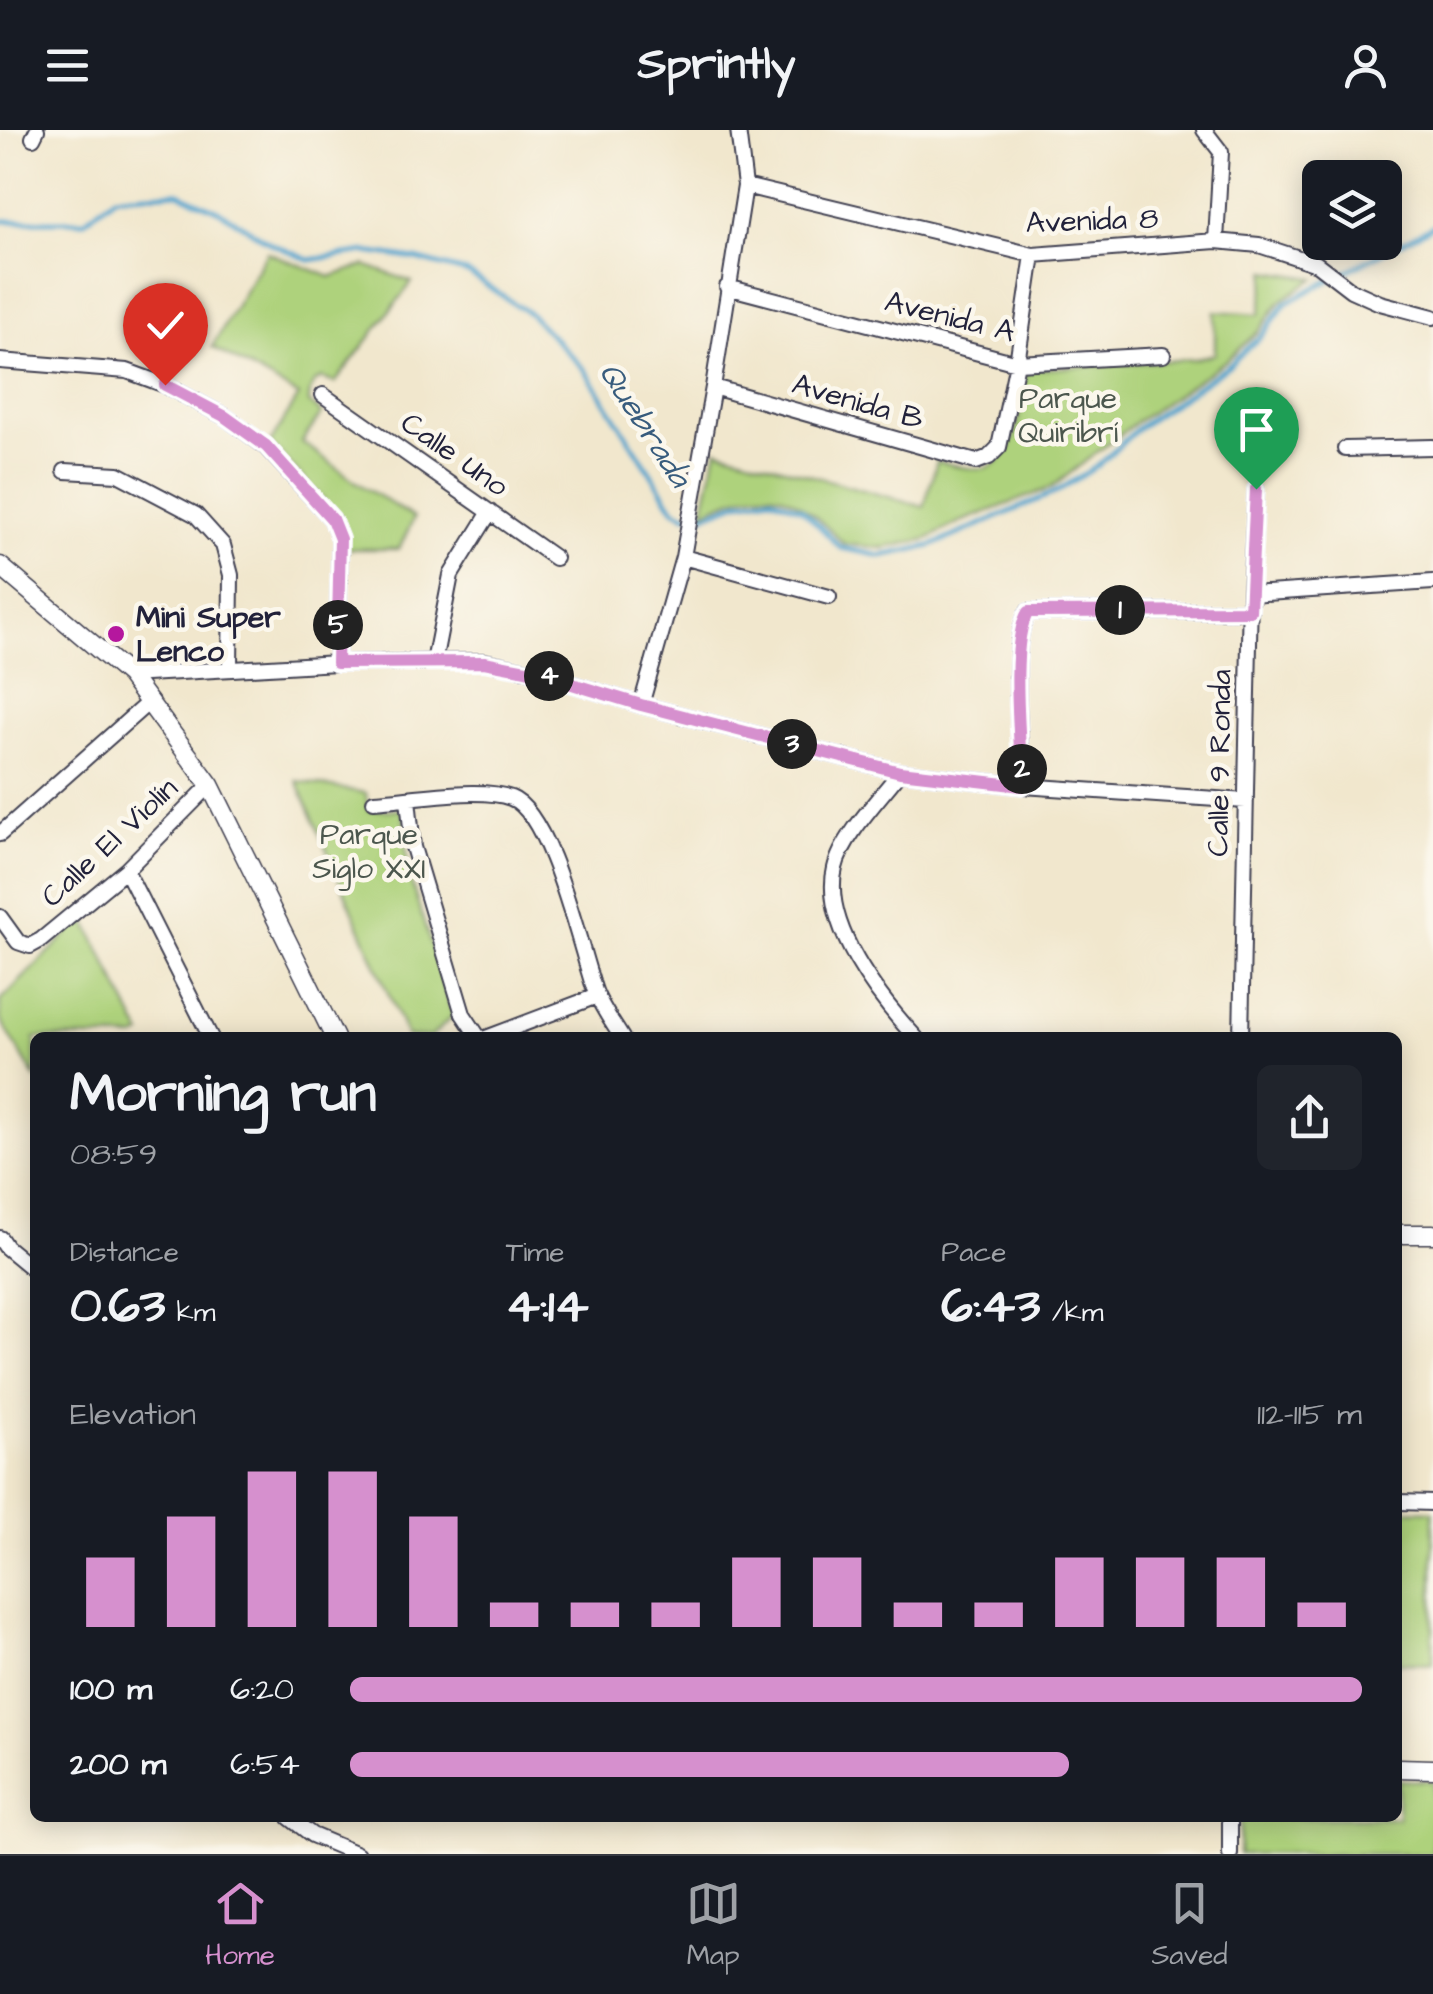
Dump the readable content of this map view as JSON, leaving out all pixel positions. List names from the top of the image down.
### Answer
{
  "streets": {
    "street": [
      "Avenida 8",
      "Avenida A",
      "Avenida B",
      "Calle Uno",
      "Calle 9 Ronda",
      "Calle El Violín"
    ]
  },
  "crossings": [
    ["Avenida A", "Avenida B"]
  ],
  "water": ["Quebrada"],
  "parks": ["Parque Quiribrí", "Parque Siglo XXI"],
  "places": ["Mini Super Lenco"],
  "page": {
    "header": "Sprintly",
    "pins": [
      "1",
      "5",
      "4",
      "3",
      "2"
    ],
    "heading": ["Morning run", "08:59"],
    "stats": [
      ["Distance", "0.63 km"],
      ["Time", "4:14"],
      ["Pace", "6:43 /km"]
    ],
    "chart": ["Elevation", "112–115 m"],
    "list": [
      {
        "name": "100 m",
        "note": "6:20"
      },
      {
        "name": "200 m",
        "note": "6:54"
      }
    ],
    "tabs": ["Home", "Map", "Saved"]
  }
}
